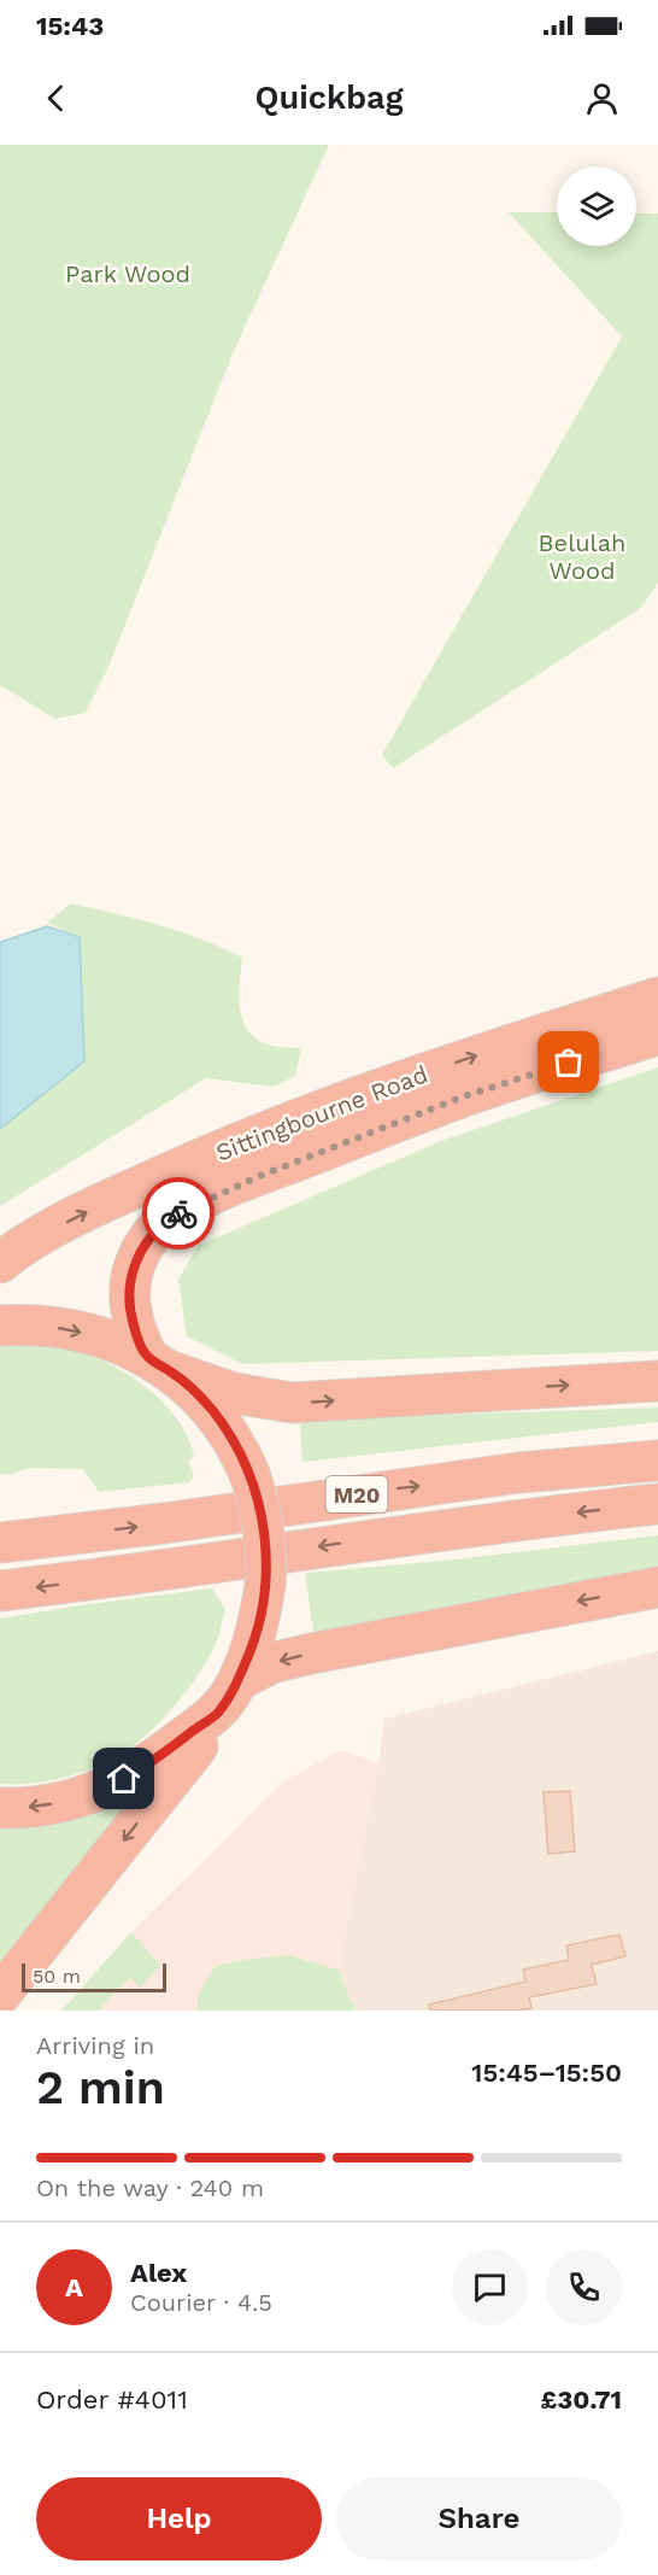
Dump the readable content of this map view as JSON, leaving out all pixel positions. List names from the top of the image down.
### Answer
{
  "streets": {
    "highway": ["Sittingbourne Road", "M20"]
  },
  "parks": ["Park Wood", "Belulah Wood"],
  "scale_bar": "50 m",
  "page": {
    "status": "15:43",
    "header": "Quickbag",
    "scale": "50 m",
    "heading": ["2 min", "Arriving in", "15:45–15:50"],
    "panel": [
      "Alex",
      "Courier · 4.5",
      "Order #4011",
      "£30.71"
    ],
    "bar": "On the way · 240 m",
    "round": "A",
    "buttons": ["Help", "Share"]
  }
}
